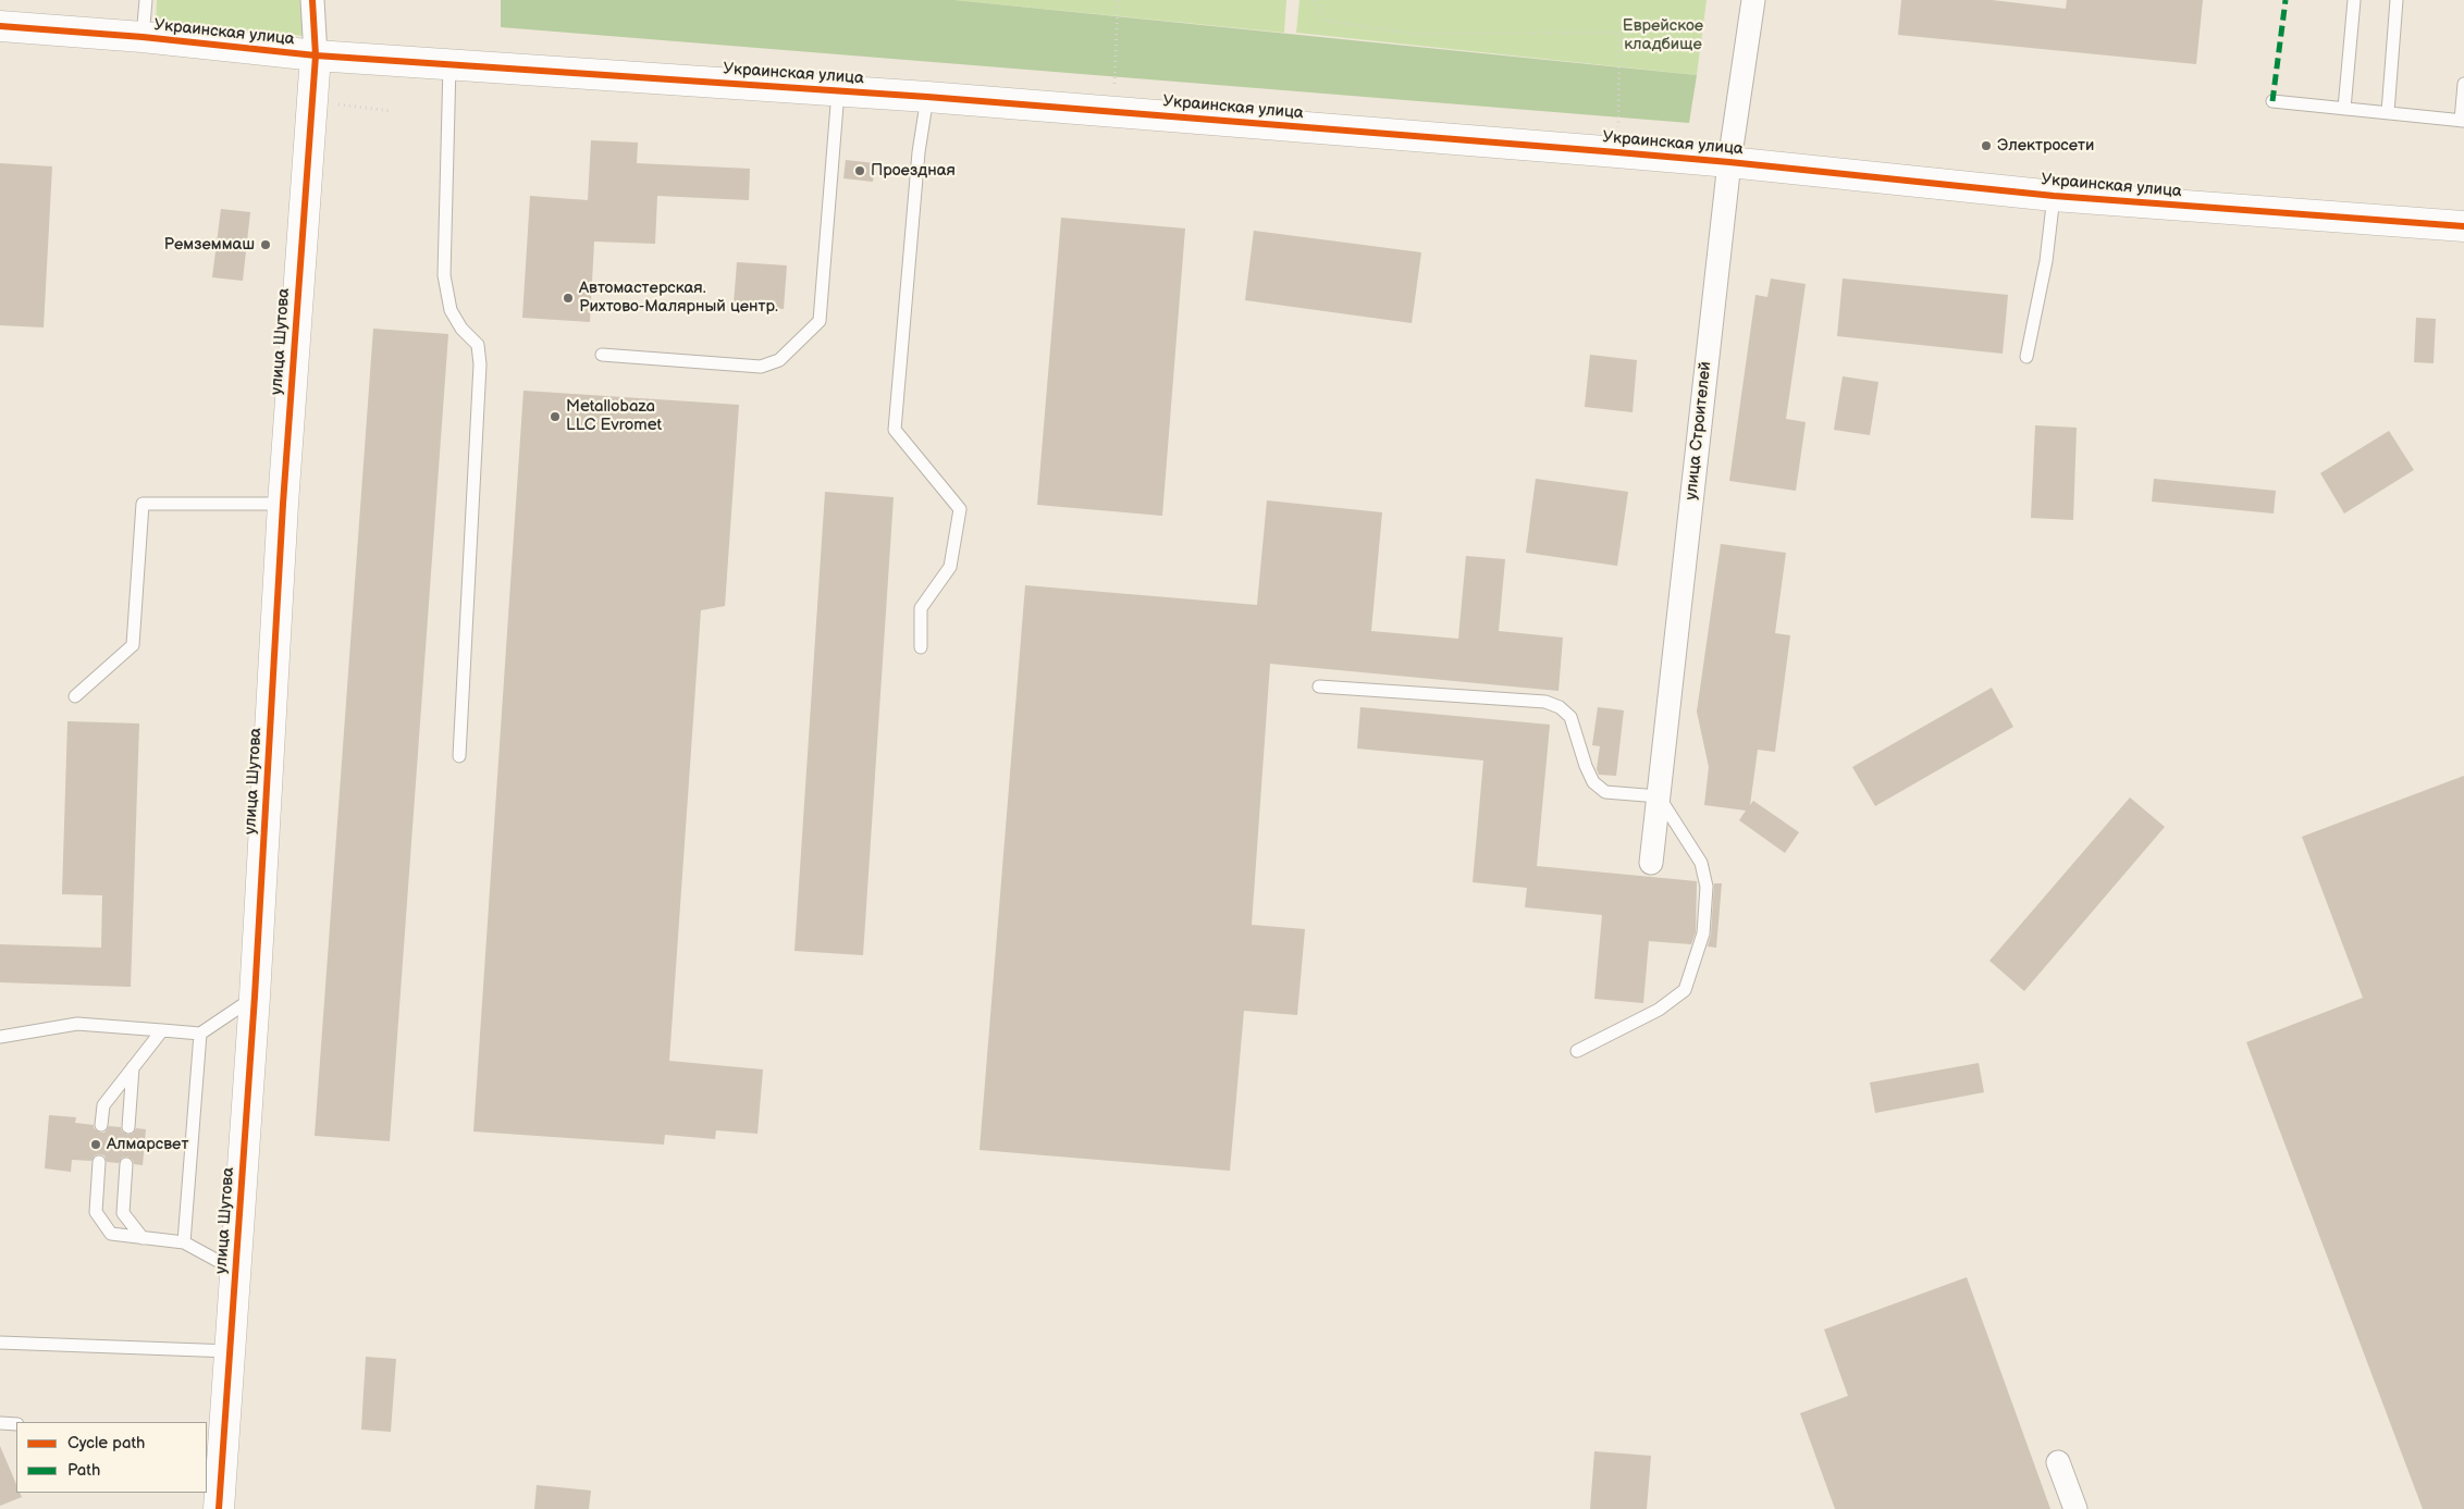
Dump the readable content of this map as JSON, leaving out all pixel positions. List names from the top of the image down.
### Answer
{
  "streets": {
    "street": ["Украинская улица", "улица Шутова", "улица Строителей"]
  },
  "crossings": [
    ["Украинская улица", "улица Шутова"],
    ["Украинская улица", "улица Строителей"]
  ],
  "parks": ["Еврейское кладбище"],
  "places": [
    "Электросети",
    "Проездная",
    "Ремземмаш",
    "Автомастерская. Рихтово-Малярный центр.",
    "Metallobaza LLC Evromet",
    "Алмарсвет"
  ],
  "legend": ["Cycle path", "Path"]
}
